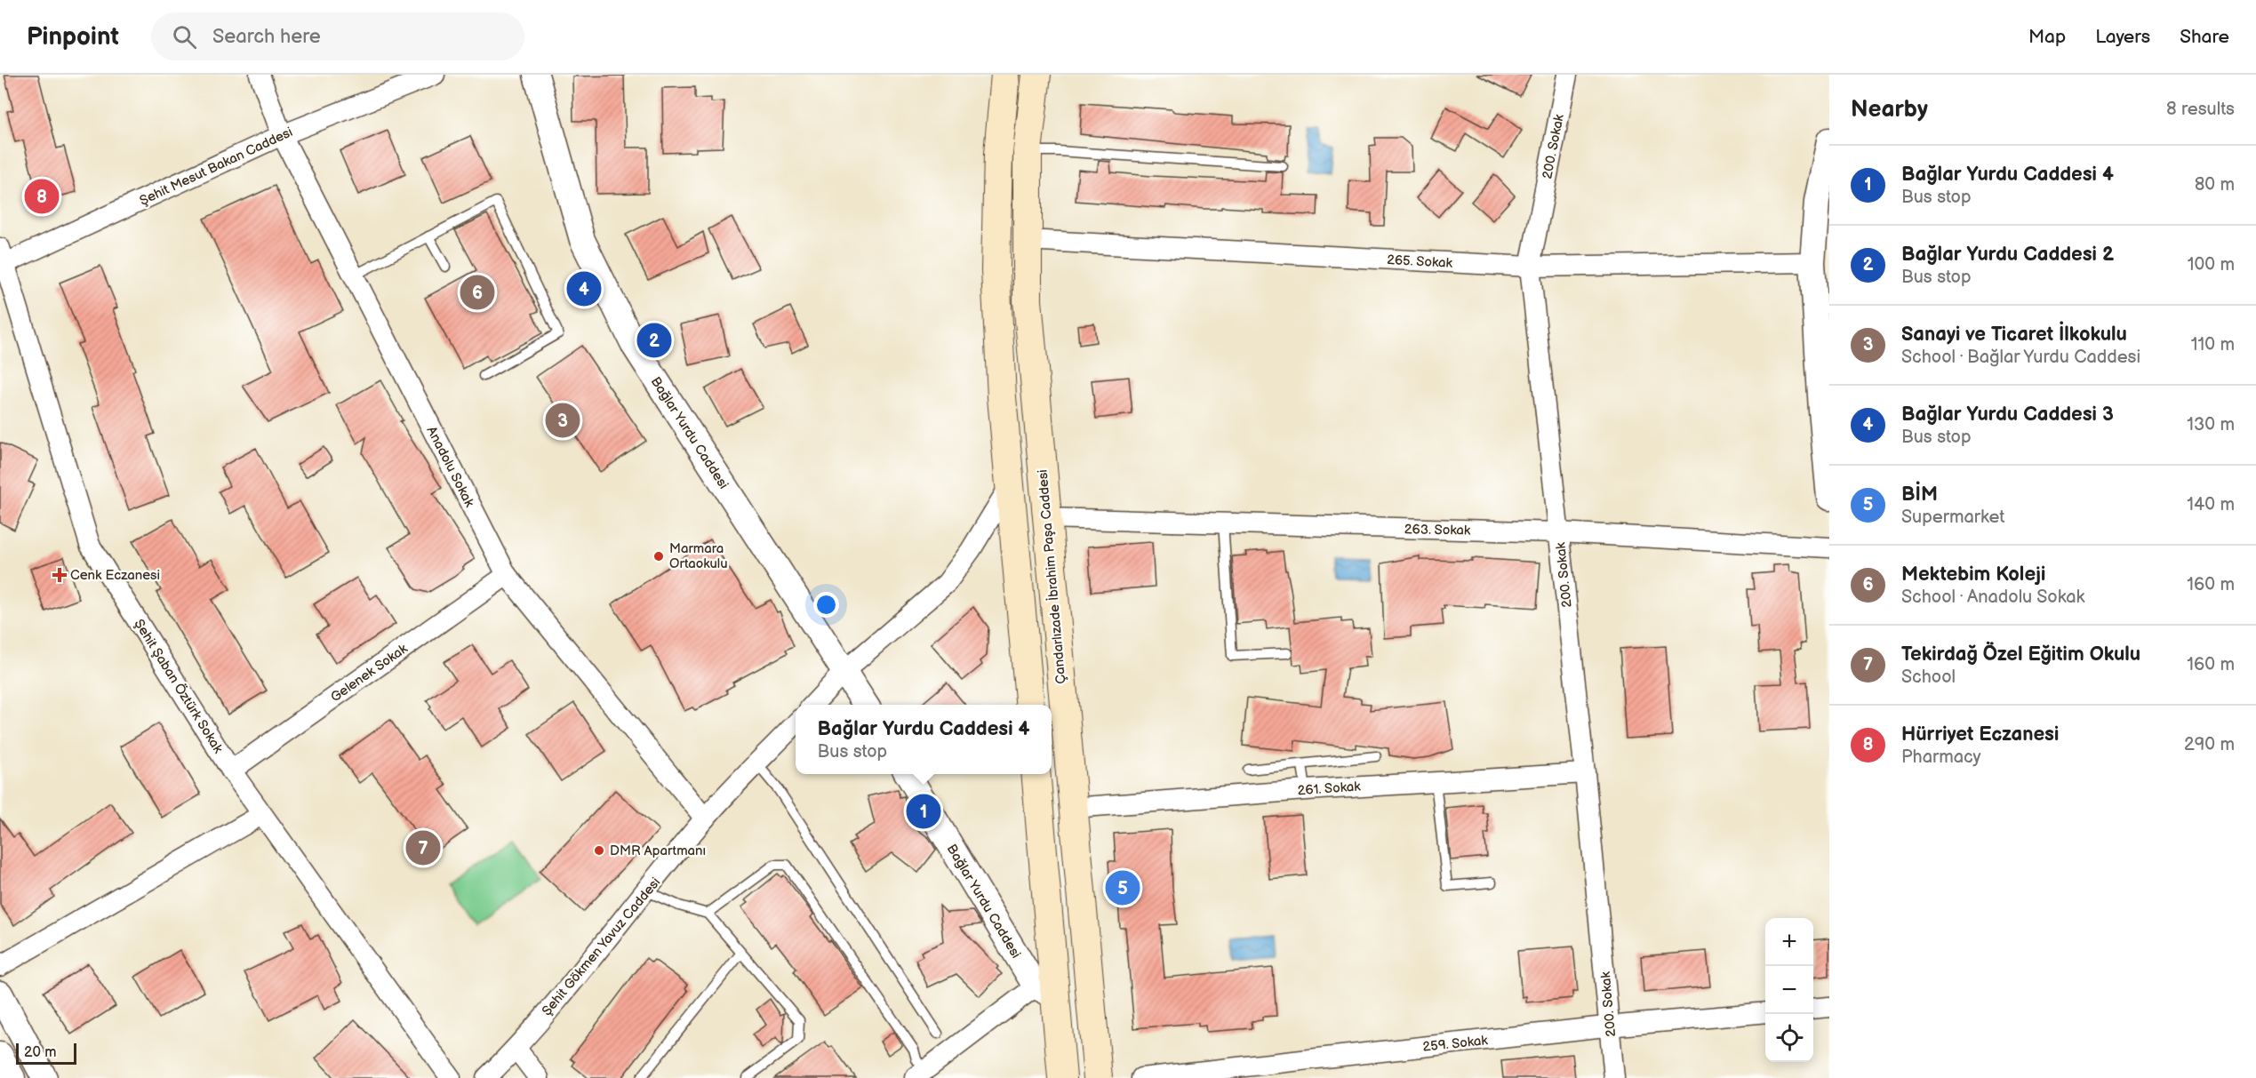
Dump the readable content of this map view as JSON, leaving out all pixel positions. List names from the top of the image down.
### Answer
{
  "streets": {
    "main road": ["Çandarlızade İbrahim Paşa Caddesi"],
    "street": [
      "200. Sokak",
      "Şehit Mesut Bakan Caddesi",
      "265. Sokak",
      "Bağlar Yurdu Caddesi",
      "Anadolu Sokak",
      "263. Sokak",
      "Gelenek Sokak",
      "Şehit Şaban Öztürk Sokak",
      "261. Sokak",
      "Şehit Gökmen Yavuz Caddesi",
      "259. Sokak"
    ]
  },
  "crossings": [
    ["200. Sokak", "265. Sokak"],
    ["200. Sokak", "263. Sokak"],
    ["200. Sokak", "261. Sokak"],
    ["200. Sokak", "259. Sokak"],
    ["Şehit Mesut Bakan Caddesi", "Anadolu Sokak"],
    ["Şehit Mesut Bakan Caddesi", "Şehit Şaban Öztürk Sokak"],
    ["265. Sokak", "Çandarlızade İbrahim Paşa Caddesi"],
    ["Anadolu Sokak", "Gelenek Sokak"],
    ["Anadolu Sokak", "Şehit Gökmen Yavuz Caddesi"],
    ["263. Sokak", "Çandarlızade İbrahim Paşa Caddesi"],
    ["Çandarlızade İbrahim Paşa Caddesi", "261. Sokak"],
    ["Gelenek Sokak", "Şehit Şaban Öztürk Sokak"]
  ],
  "places": {
    "other": ["Marmara Ortaokulu", "DMR Apartmanı"],
    "health": ["Cenk Eczanesi"]
  },
  "scale_bar": "20 m",
  "page": {
    "header": "Pinpoint",
    "search": "Search here",
    "nav": ["Map", "Layers", "Share"],
    "heading": ["Nearby", "8 results"],
    "list": [
      {
        "mark": "1",
        "name": "Bağlar Yurdu Caddesi 4",
        "note": "Bus stop",
        "value": "80 m"
      },
      {
        "mark": "2",
        "name": "Bağlar Yurdu Caddesi 2",
        "note": "Bus stop",
        "value": "100 m"
      },
      {
        "mark": "3",
        "name": "Sanayi ve Ticaret İlkokulu",
        "note": "School · Bağlar Yurdu Caddesi",
        "value": "110 m"
      },
      {
        "mark": "4",
        "name": "Bağlar Yurdu Caddesi 3",
        "note": "Bus stop",
        "value": "130 m"
      },
      {
        "mark": "5",
        "name": "BİM",
        "note": "Supermarket",
        "value": "140 m"
      },
      {
        "mark": "6",
        "name": "Mektebim Koleji",
        "note": "School · Anadolu Sokak",
        "value": "160 m"
      },
      {
        "mark": "7",
        "name": "Tekirdağ Özel Eğitim Okulu",
        "note": "School",
        "value": "160 m"
      },
      {
        "mark": "8",
        "name": "Hürriyet Eczanesi",
        "note": "Pharmacy",
        "value": "290 m"
      }
    ],
    "pins": [
      "8",
      "4",
      "6",
      "2",
      "3",
      "1",
      "7",
      "5"
    ],
    "popup": ["Bağlar Yurdu Caddesi 4", "Bus stop"],
    "map_buttons": ["+", "−"],
    "scale": "20 m"
  }
}
